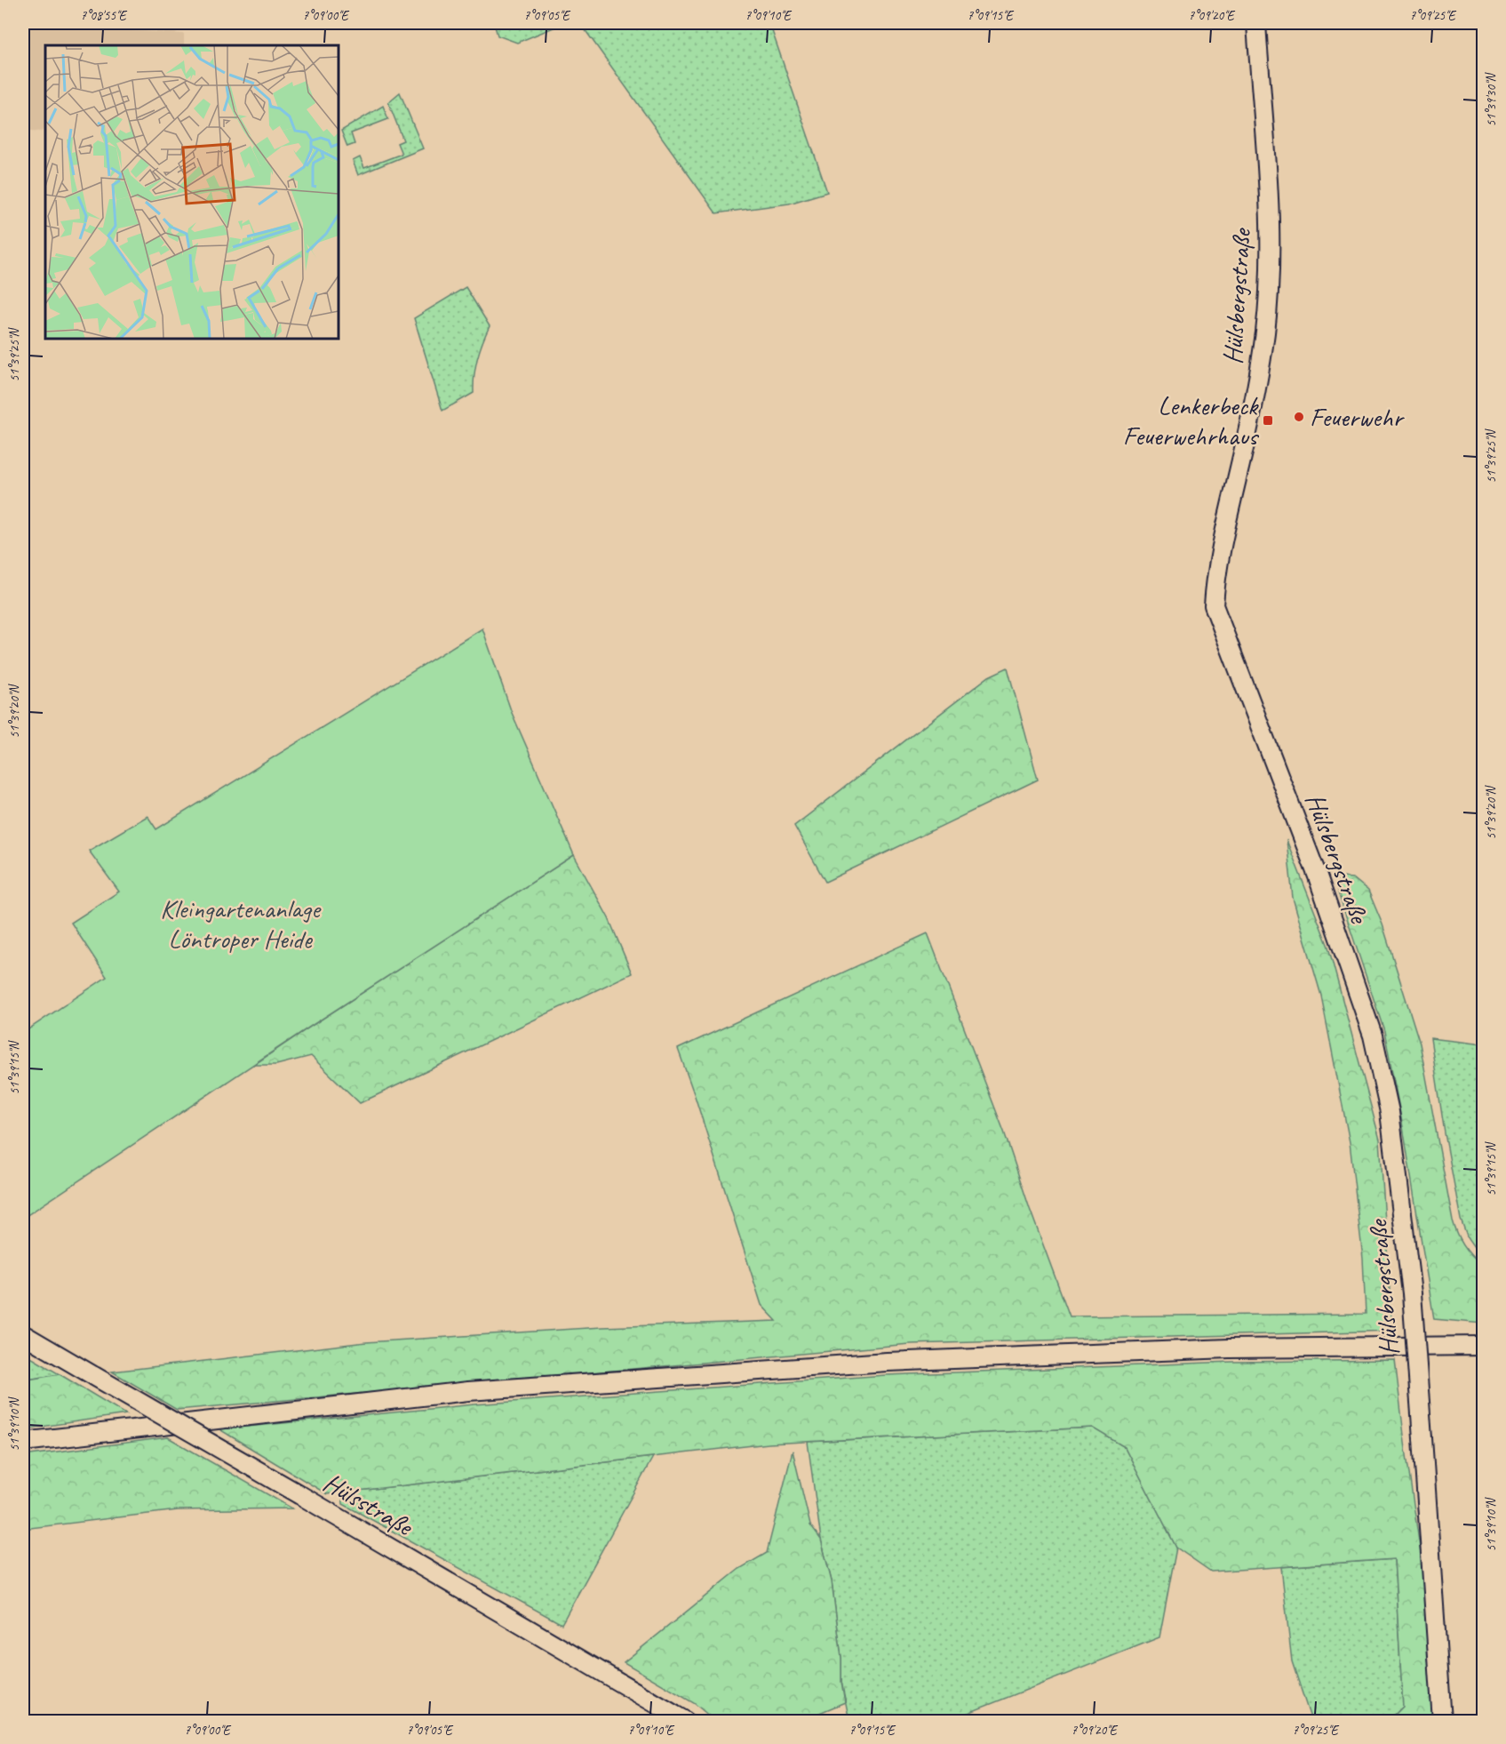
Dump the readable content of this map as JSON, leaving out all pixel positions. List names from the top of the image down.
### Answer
{
  "streets": {
    "street": ["Hülsbergstraße", "Hülsstraße"]
  },
  "parks": ["Kleingartenanlage Löntroper Heide"],
  "places": {
    "other": ["Feuerwehr"],
    "transit": ["Lenkerbeck Feuerwehrhaus"]
  },
  "coordinates": [
    "7°08'55\"E",
    "7°09'00\"E",
    "7°09'05\"E",
    "7°09'10\"E",
    "7°09'15\"E",
    "7°09'20\"E",
    "7°09'25\"E",
    "51°39'30\"N",
    "51°39'25\"N",
    "51°39'20\"N",
    "51°39'15\"N",
    "51°39'10\"N"
  ]
}
